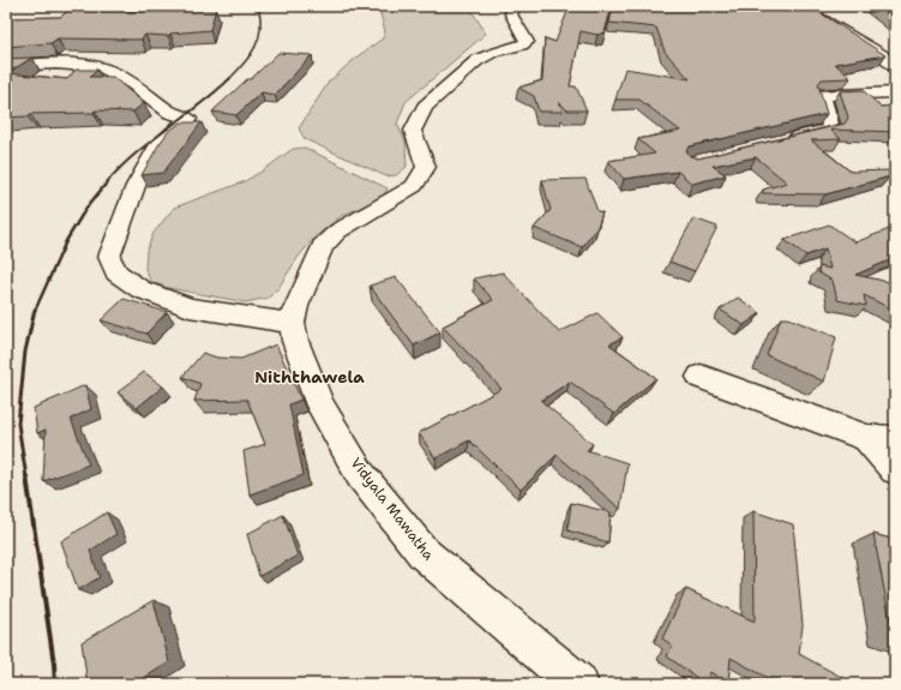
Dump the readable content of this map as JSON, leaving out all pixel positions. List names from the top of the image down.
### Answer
{
  "streets": {
    "street": ["Vidyala Mawatha"]
  },
  "districts": ["Niththawela"]
}
